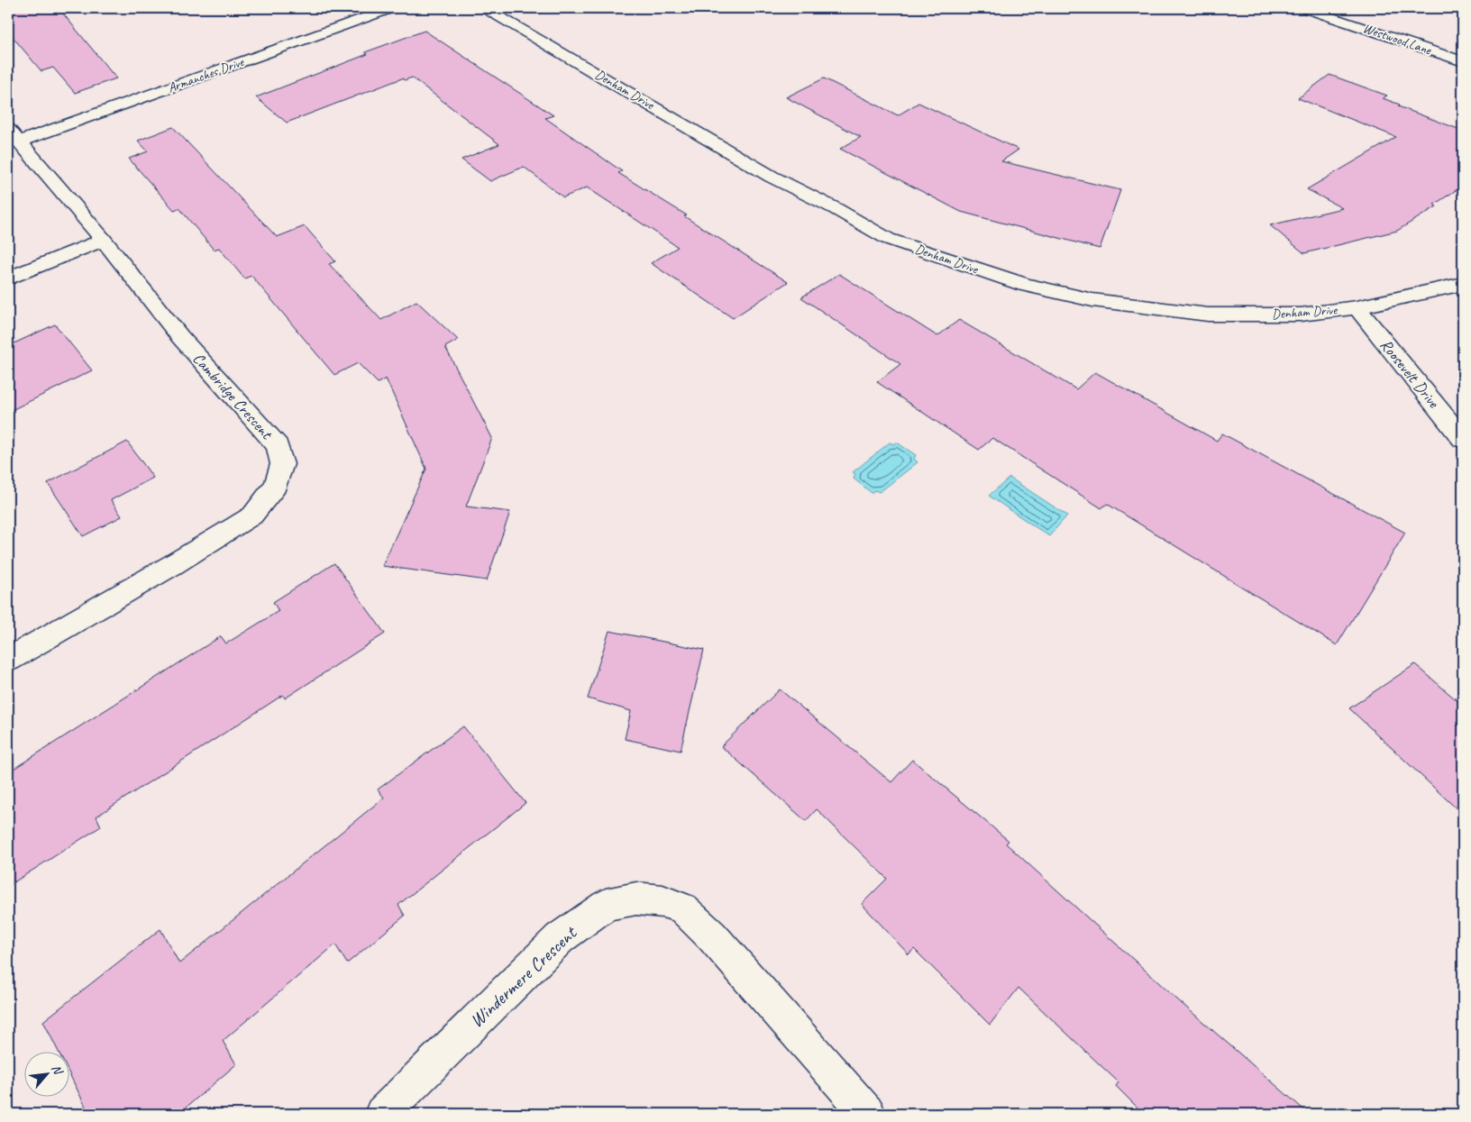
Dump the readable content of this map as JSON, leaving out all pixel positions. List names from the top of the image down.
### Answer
{
  "streets": {
    "street": [
      "Westwood Lane",
      "Armanches Drive",
      "Denham Drive",
      "Roosevelt Drive",
      "Cambridge Crescent",
      "Windermere Crescent"
    ]
  },
  "crossings": [
    ["Armanches Drive", "Cambridge Crescent"],
    ["Denham Drive", "Roosevelt Drive"]
  ],
  "north": "top right"
}
